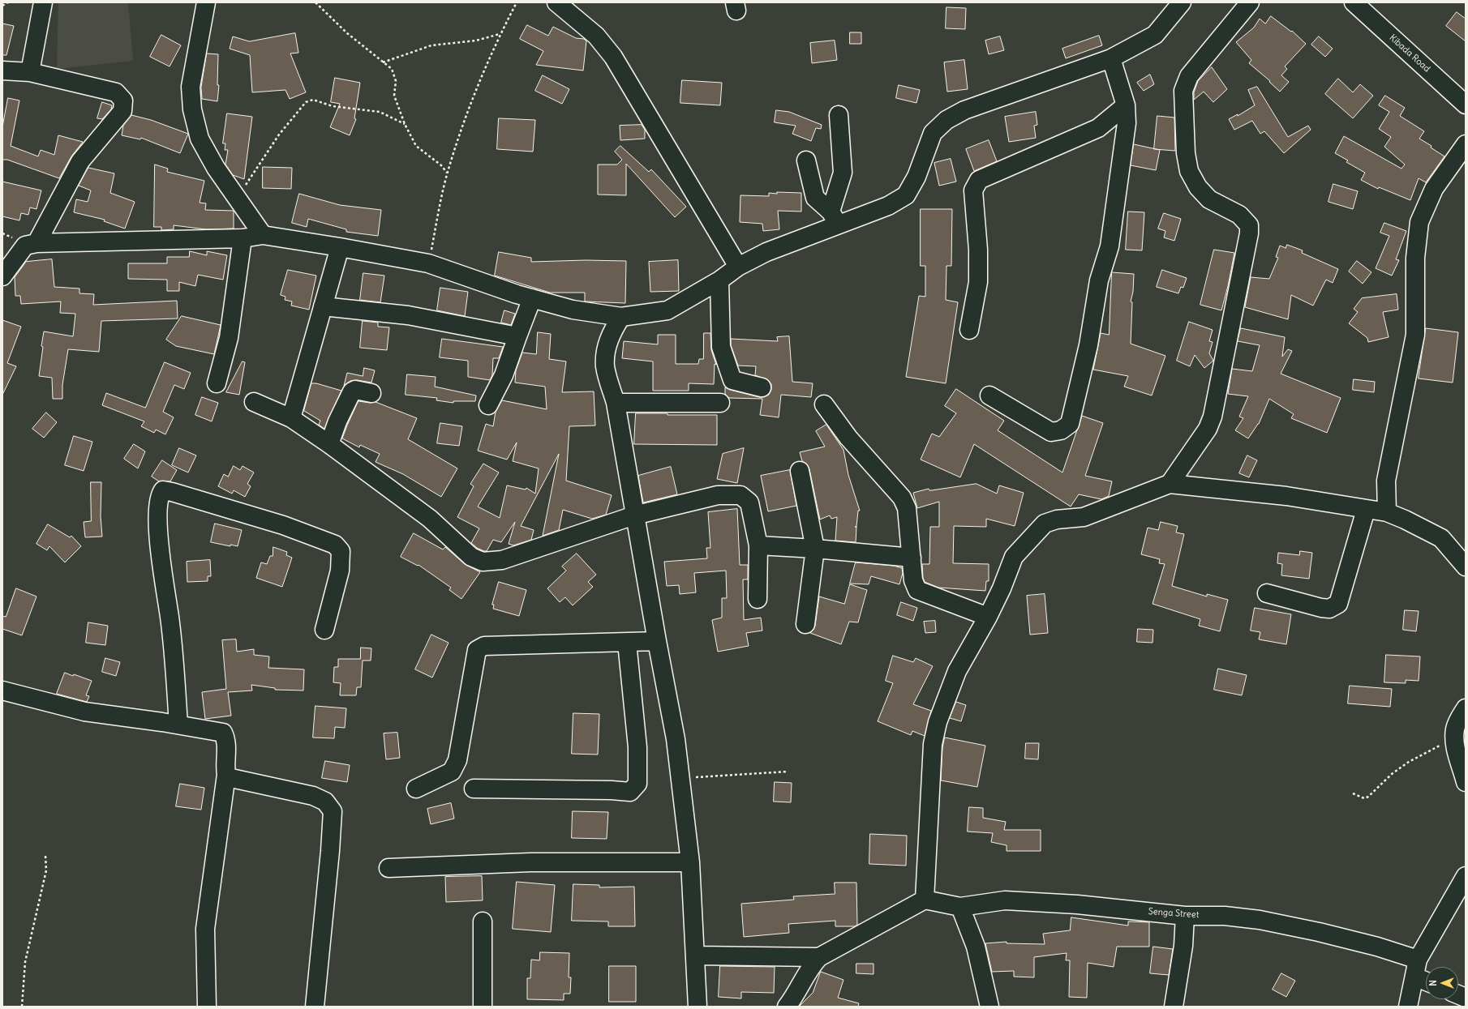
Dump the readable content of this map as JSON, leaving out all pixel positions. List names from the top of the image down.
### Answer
{
  "streets": {
    "street": ["Kibada Road", "Senga Street"]
  },
  "north": "left"
}
